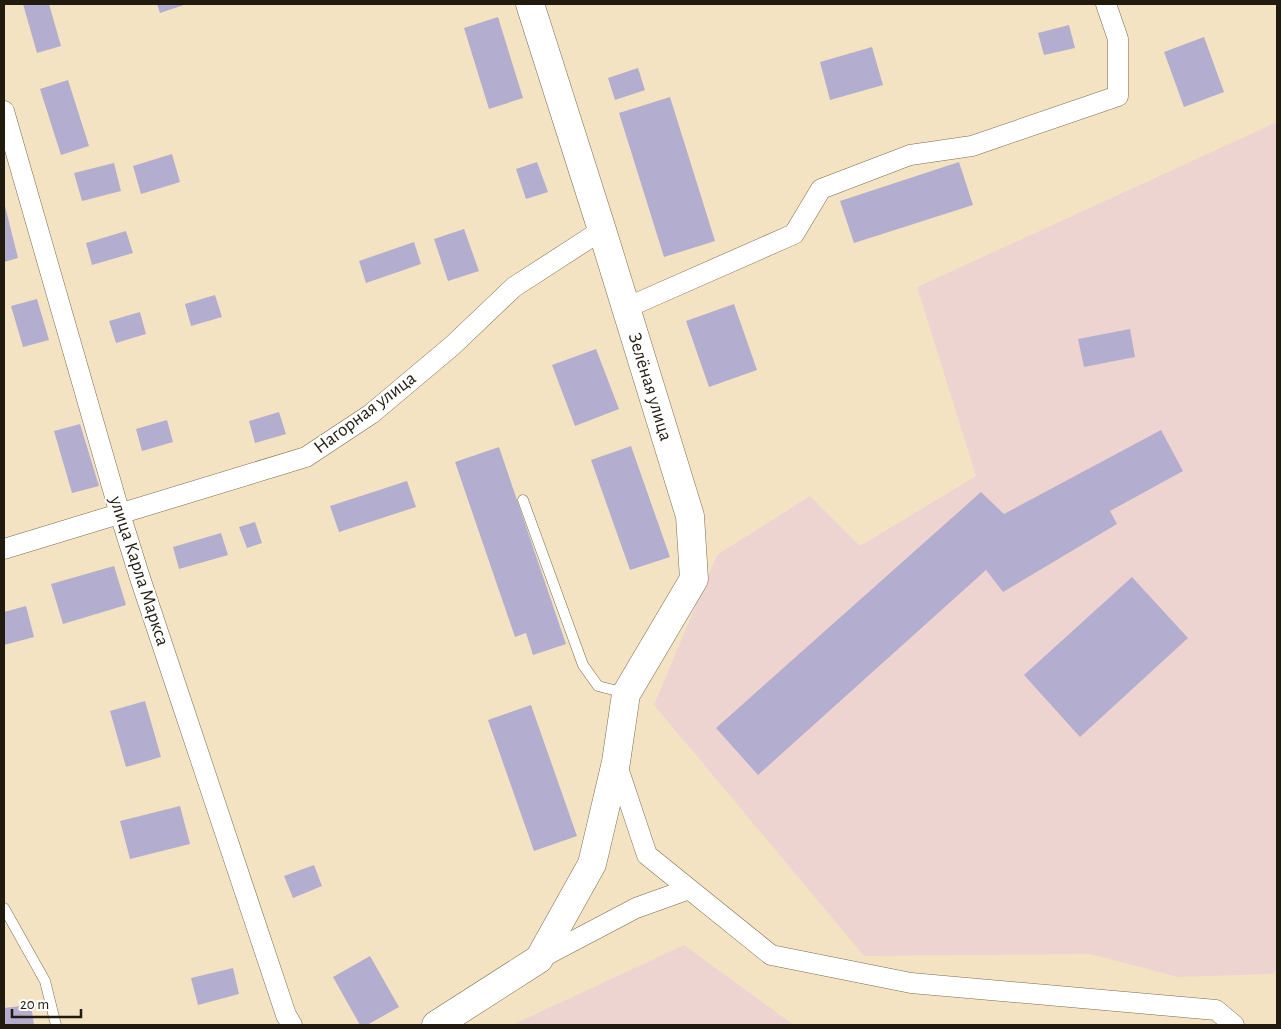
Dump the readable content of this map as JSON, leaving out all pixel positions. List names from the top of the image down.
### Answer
{
  "streets": {
    "street": ["Зелёная улица", "Нагорная улица", "улица Карла Маркса"]
  },
  "crossings": [
    ["Зелёная улица", "Нагорная улица"],
    ["Нагорная улица", "улица Карла Маркса"]
  ],
  "scale_bar": "20 m"
}
